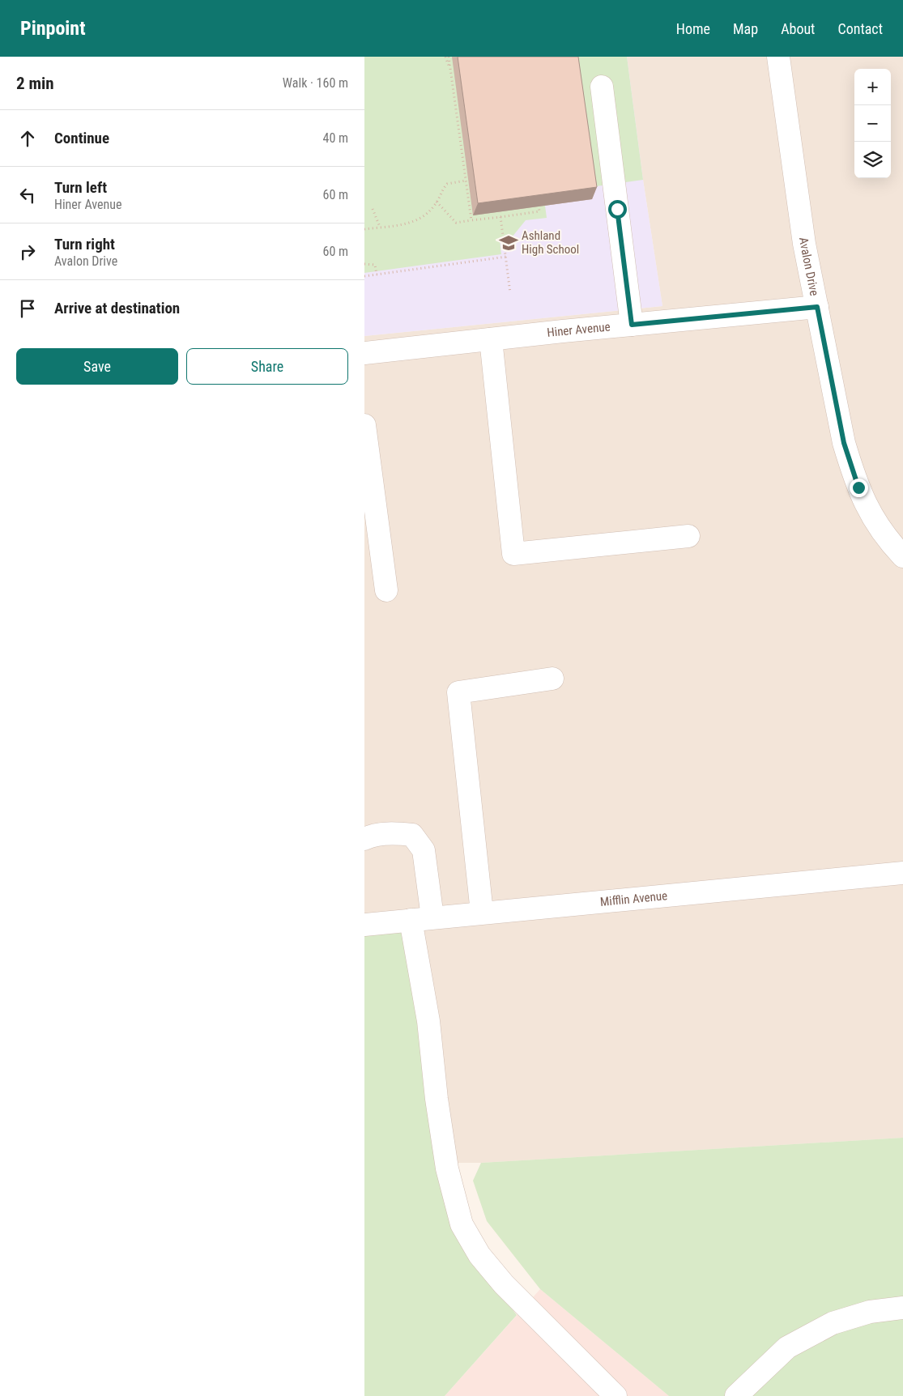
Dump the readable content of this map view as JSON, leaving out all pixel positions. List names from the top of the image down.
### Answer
{
  "streets": {
    "street": ["Avalon Drive", "Hiner Avenue", "Mifflin Avenue"]
  },
  "crossings": [
    ["Avalon Drive", "Hiner Avenue"]
  ],
  "places": {
    "school or university": ["Ashland High School"]
  },
  "page": {
    "header": "Pinpoint",
    "nav": [
      "Home",
      "Map",
      "About",
      "Contact"
    ],
    "heading": ["2 min", "Walk · 160 m"],
    "map_buttons": ["+", "−"],
    "list": [
      ["Continue", "40 m"],
      ["Turn left", "Hiner Avenue", "60 m"],
      ["Turn right", "Avalon Drive", "60 m"],
      "Arrive at destination"
    ],
    "buttons": ["Save", "Share"]
  }
}
